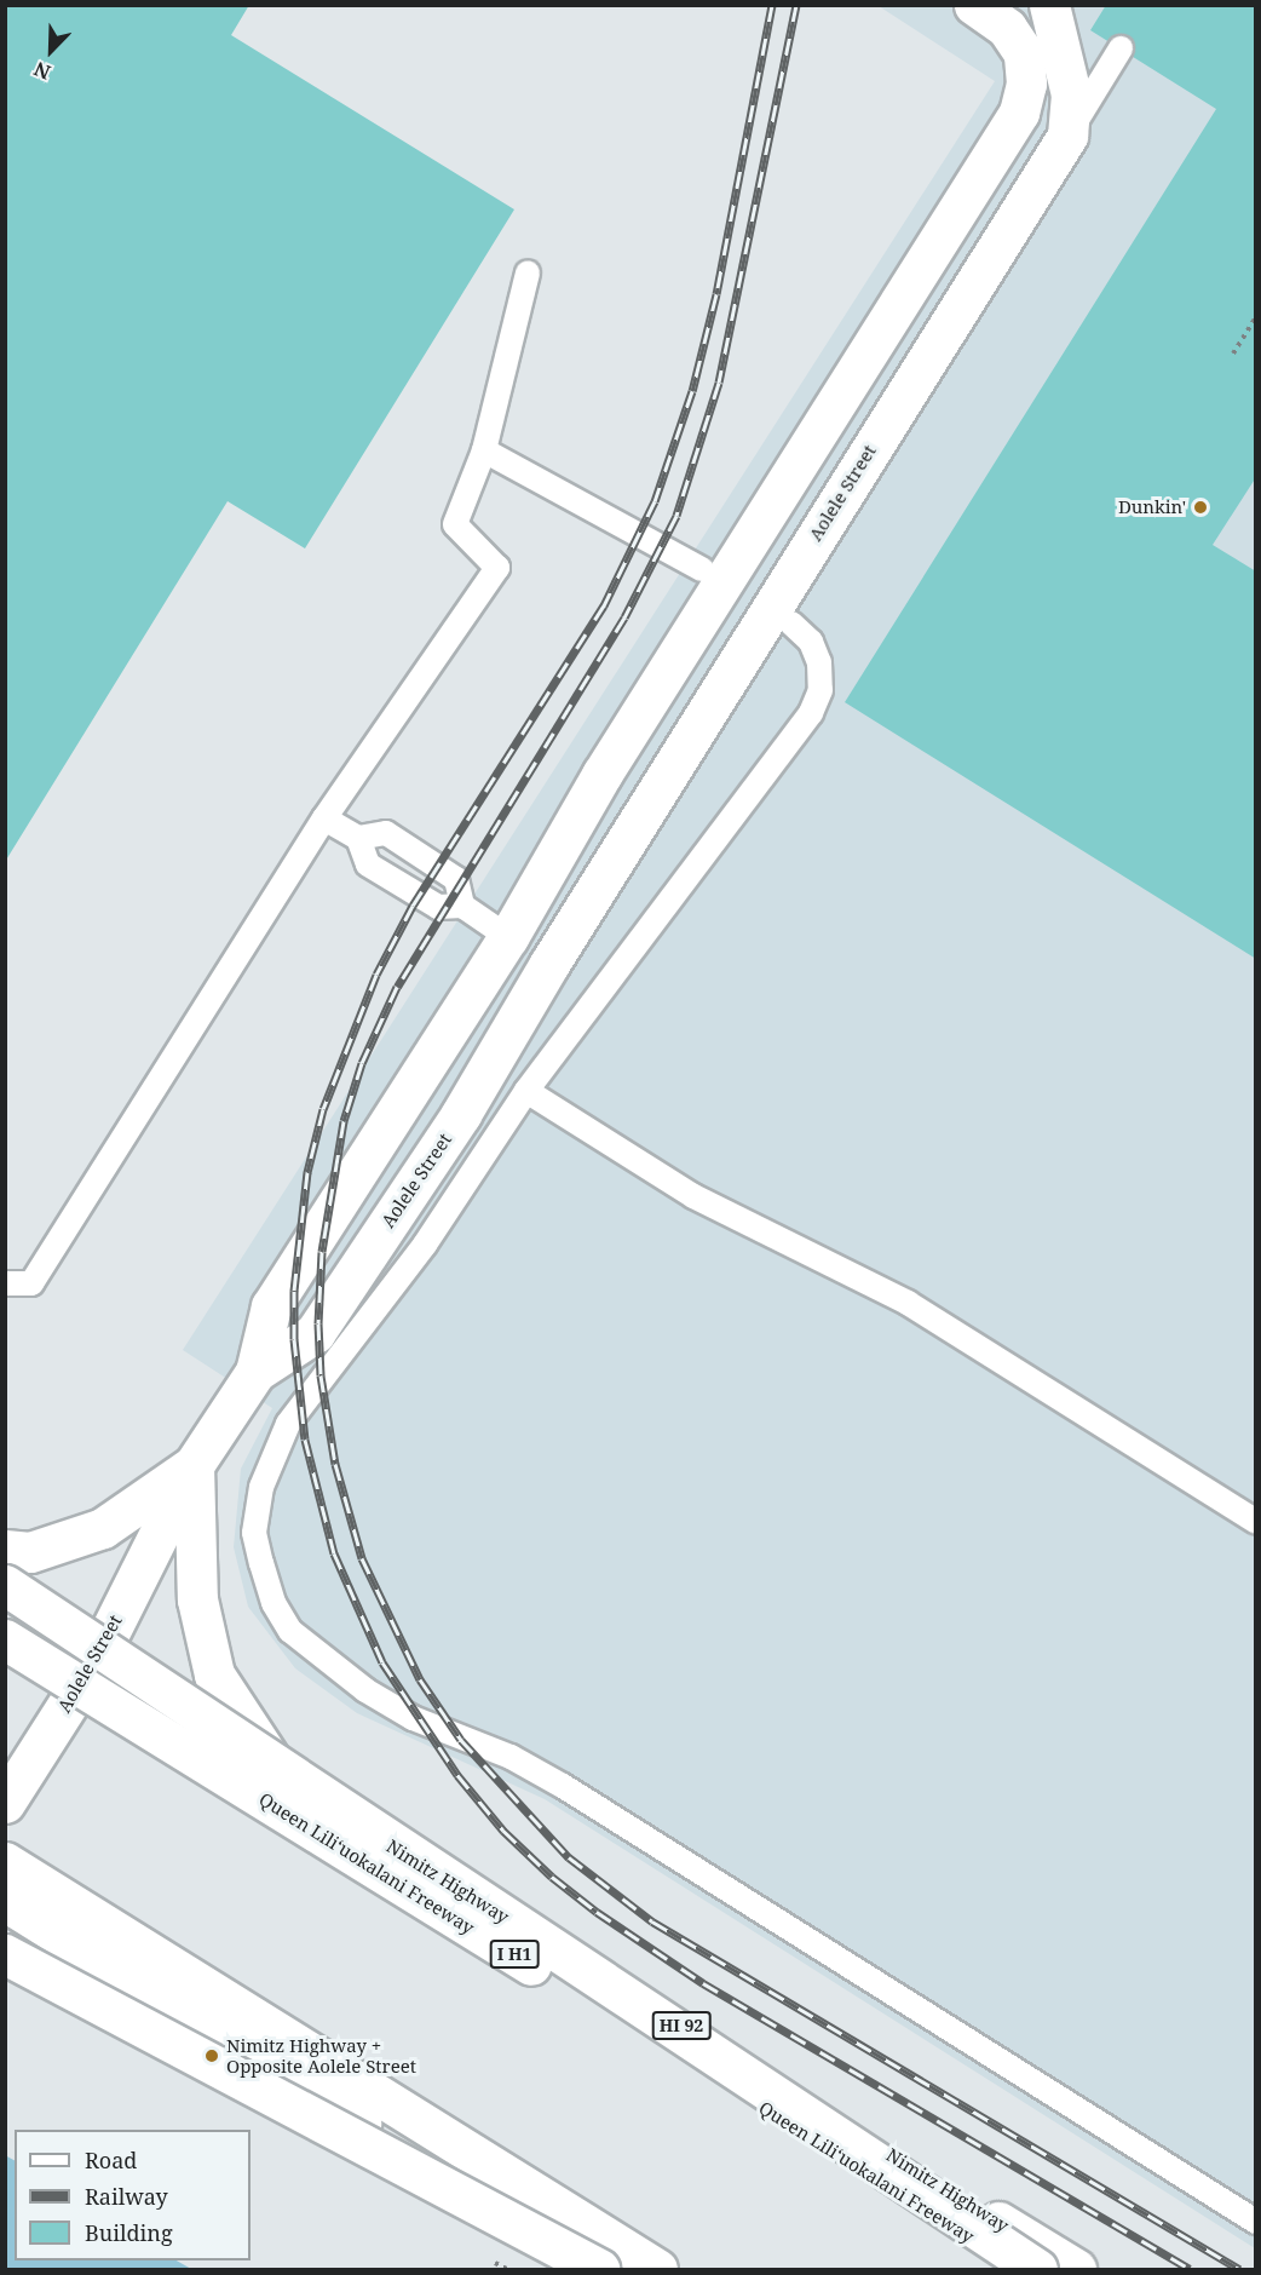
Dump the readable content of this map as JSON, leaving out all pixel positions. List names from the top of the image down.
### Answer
{
  "streets": {
    "main road": [
      "Aolele Street",
      "Queen Liliʻuokalani Freeway",
      "Nimitz Highway",
      "I H1",
      "HI 92"
    ]
  },
  "crossings": [
    ["Aolele Street", "Nimitz Highway"]
  ],
  "places": ["Dunkin'", "Nimitz Highway + Opposite Aolele Street"],
  "legend": ["Road", "Railway", "Building"],
  "north": "bottom left"
}
